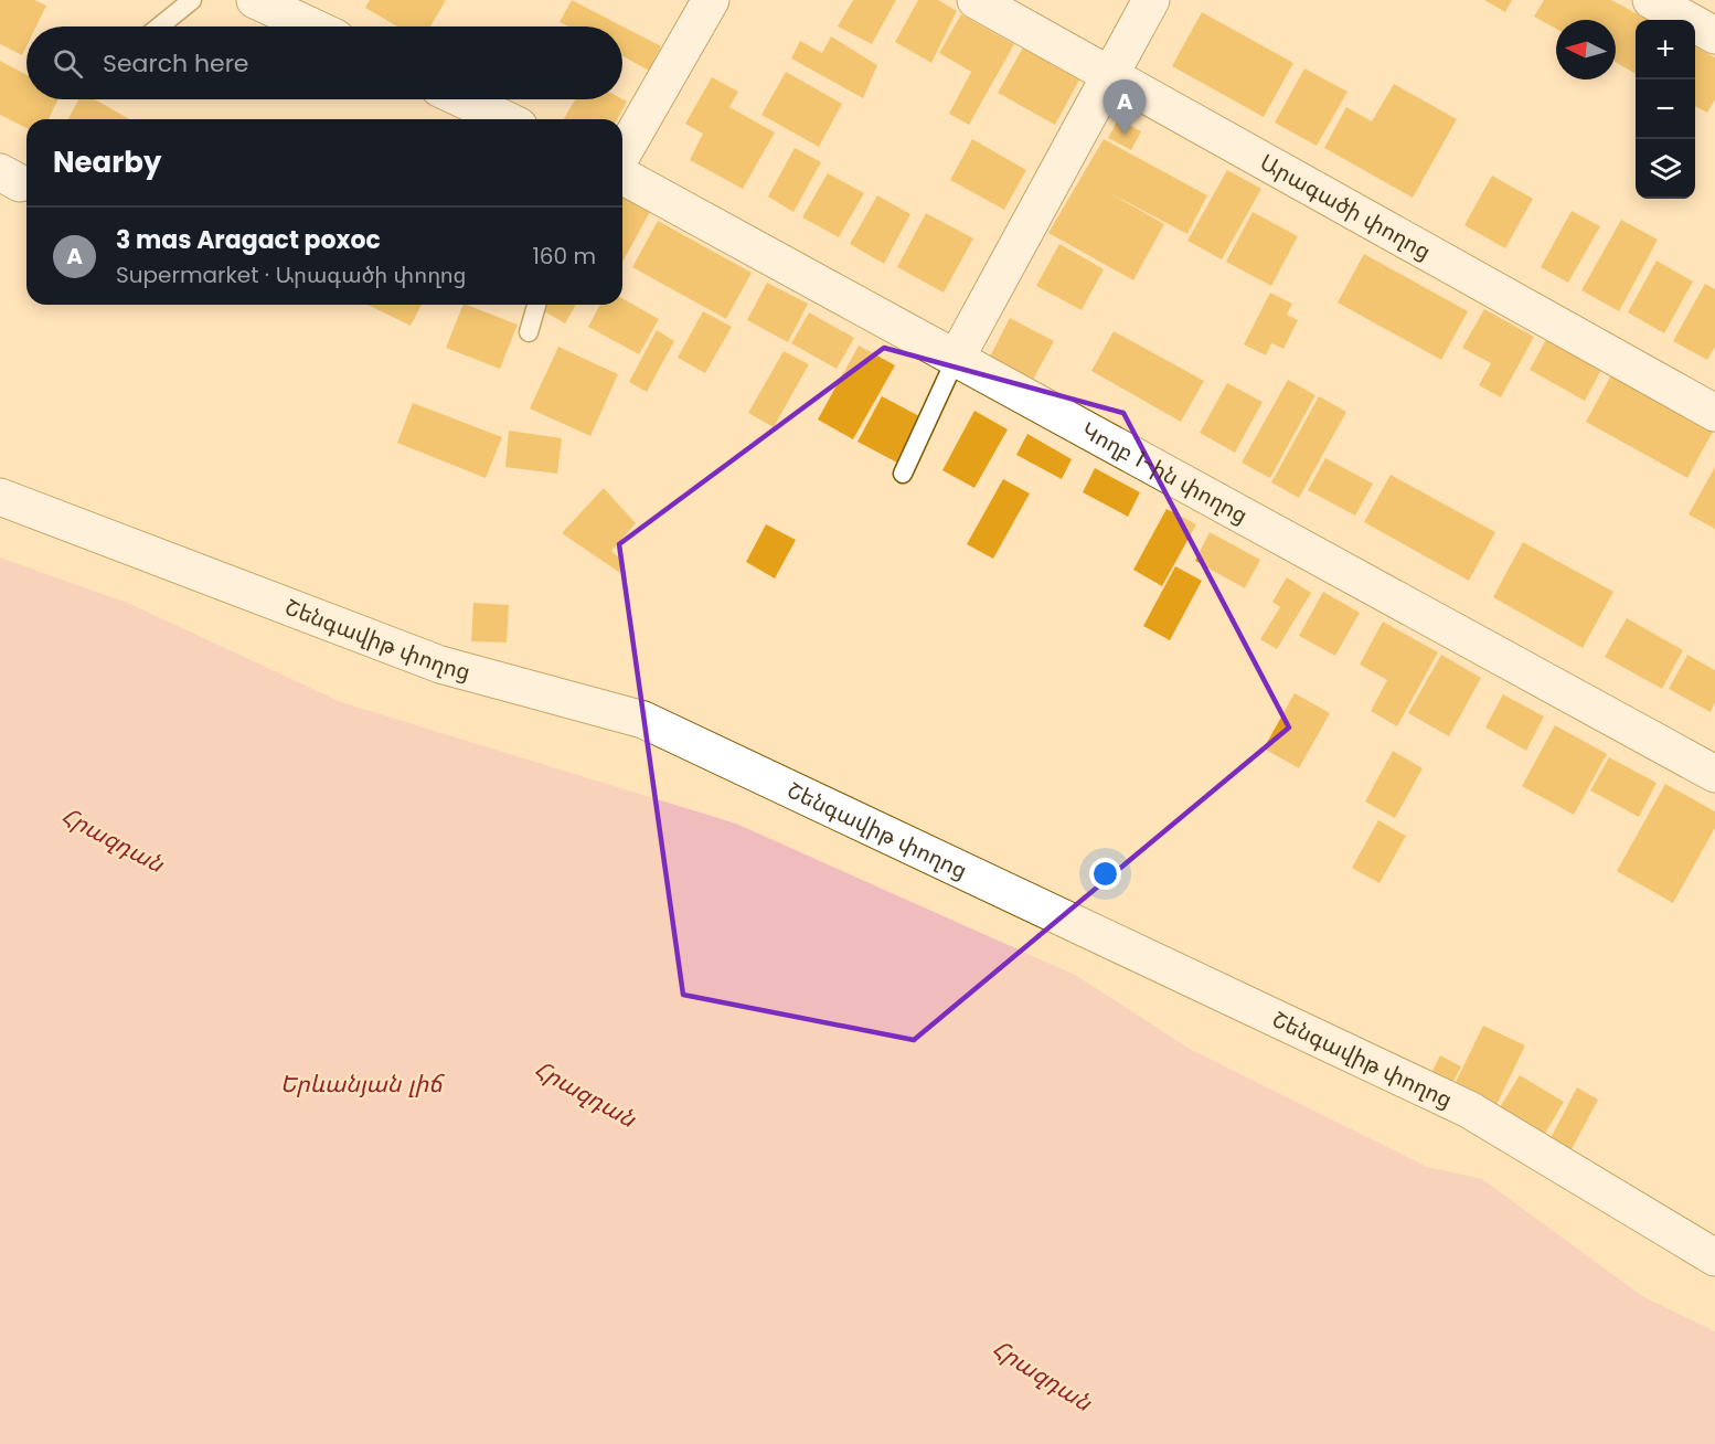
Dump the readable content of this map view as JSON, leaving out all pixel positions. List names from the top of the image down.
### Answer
{
  "streets": {
    "street": ["Արագածի փողոց", "Կողբ 1-ին փողոց", "Շենգավիթ փողոց"]
  },
  "water": ["Հրազդան", "Երևանյան լիճ"],
  "north": "left",
  "page": {
    "map_buttons": ["+", "−"],
    "search": "Search here",
    "pins": "A",
    "heading": "Nearby",
    "list": [
      {
        "mark": "A",
        "name": "3 mas Aragact poxoc",
        "note": "Supermarket · Արագածի փողոց",
        "value": "160 m"
      }
    ]
  }
}
